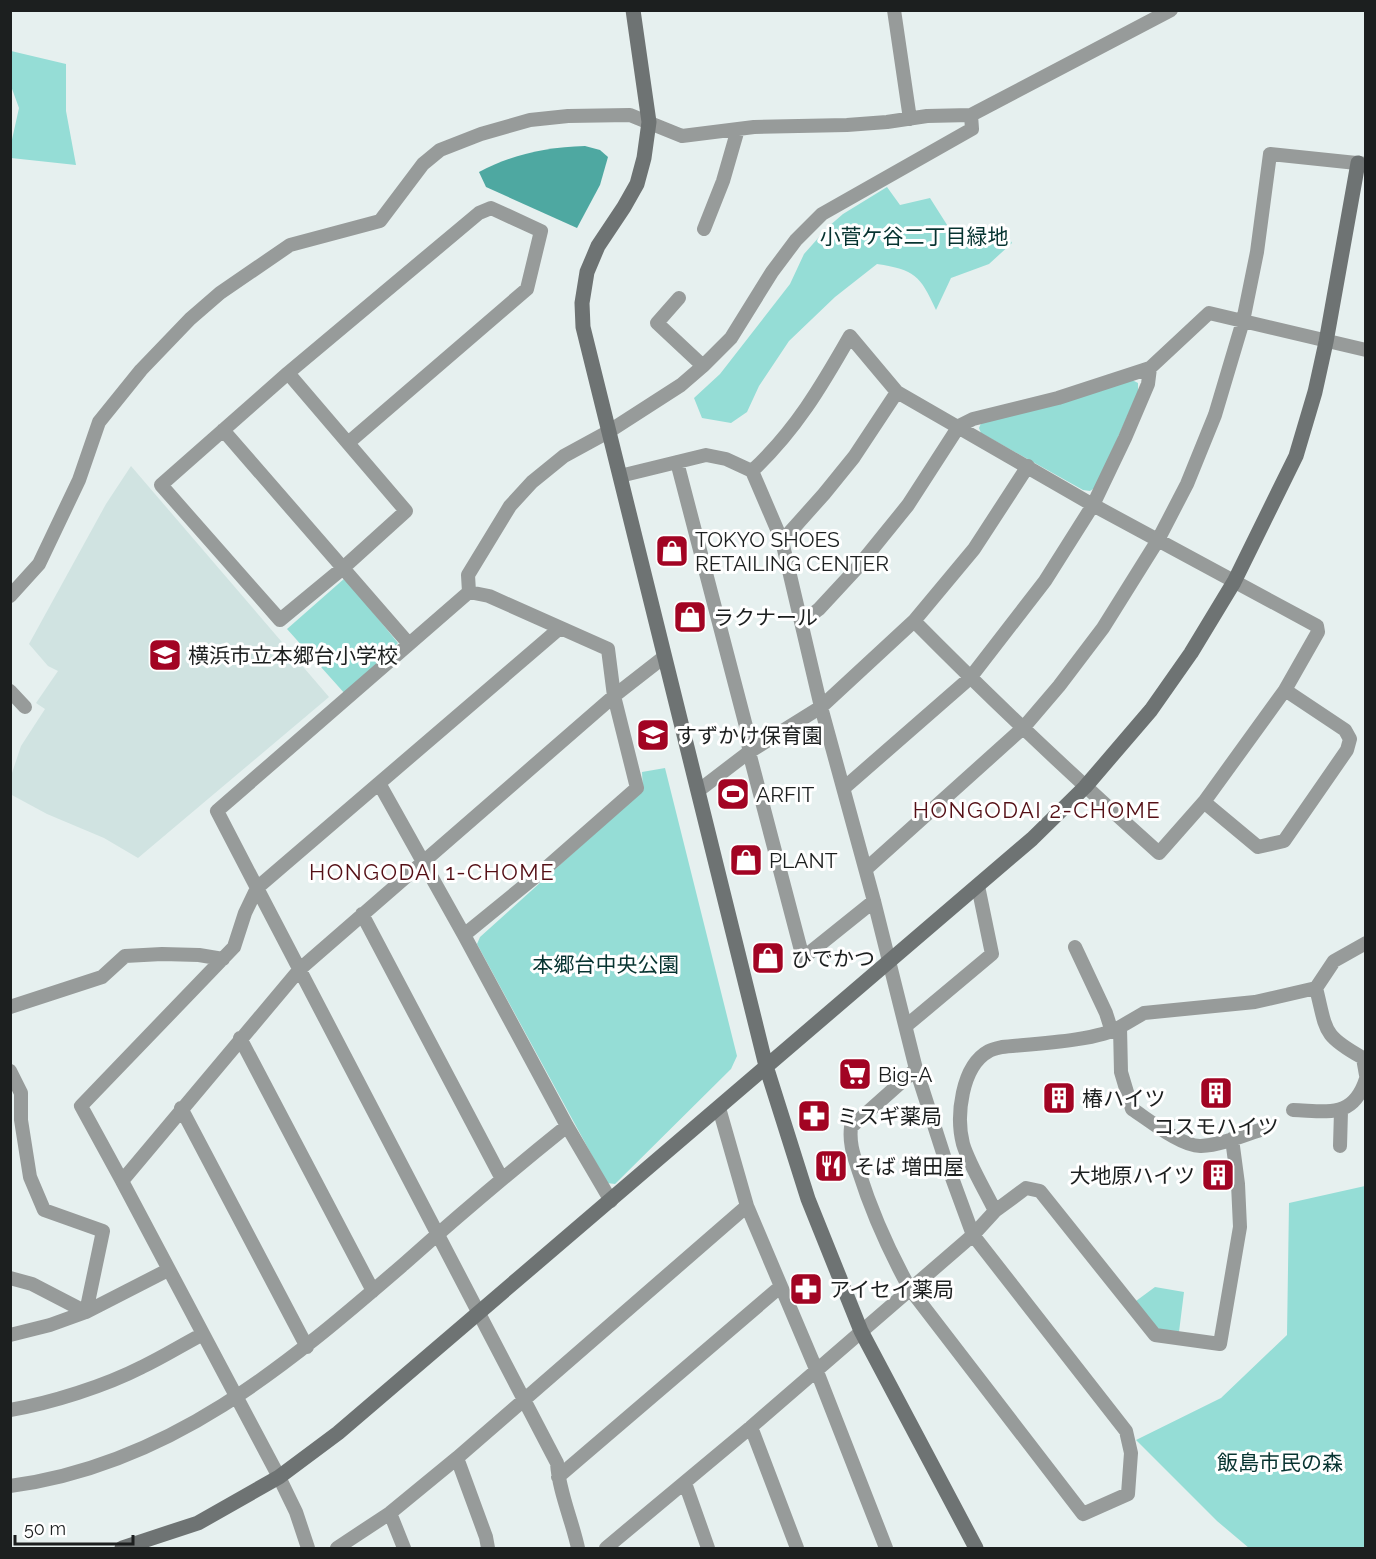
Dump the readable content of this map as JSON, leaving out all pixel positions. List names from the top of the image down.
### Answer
{
  "districts": ["HONGODAI 2-CHOME", "HONGODAI 1-CHOME"],
  "parks": ["小菅ケ谷二丁目緑地", "本郷台中央公園", "飯島市民の森"],
  "places": {
    "shop": [
      "TOKYO SHOES RETAILING CENTER",
      "ラクナール",
      "PLANT",
      "ひでかつ"
    ],
    "school or university": ["横浜市立本郷台小学校", "すずかけ保育園"],
    "sports": ["ARFIT"],
    "supermarket": ["Big-A"],
    "building": ["コスモハイツ", "椿ハイツ", "大地原ハイツ"],
    "pharmacy": ["ミスギ薬局", "アイセイ薬局"],
    "restaurant": ["そば 増田屋"]
  },
  "scale_bar": "50 m"
}
